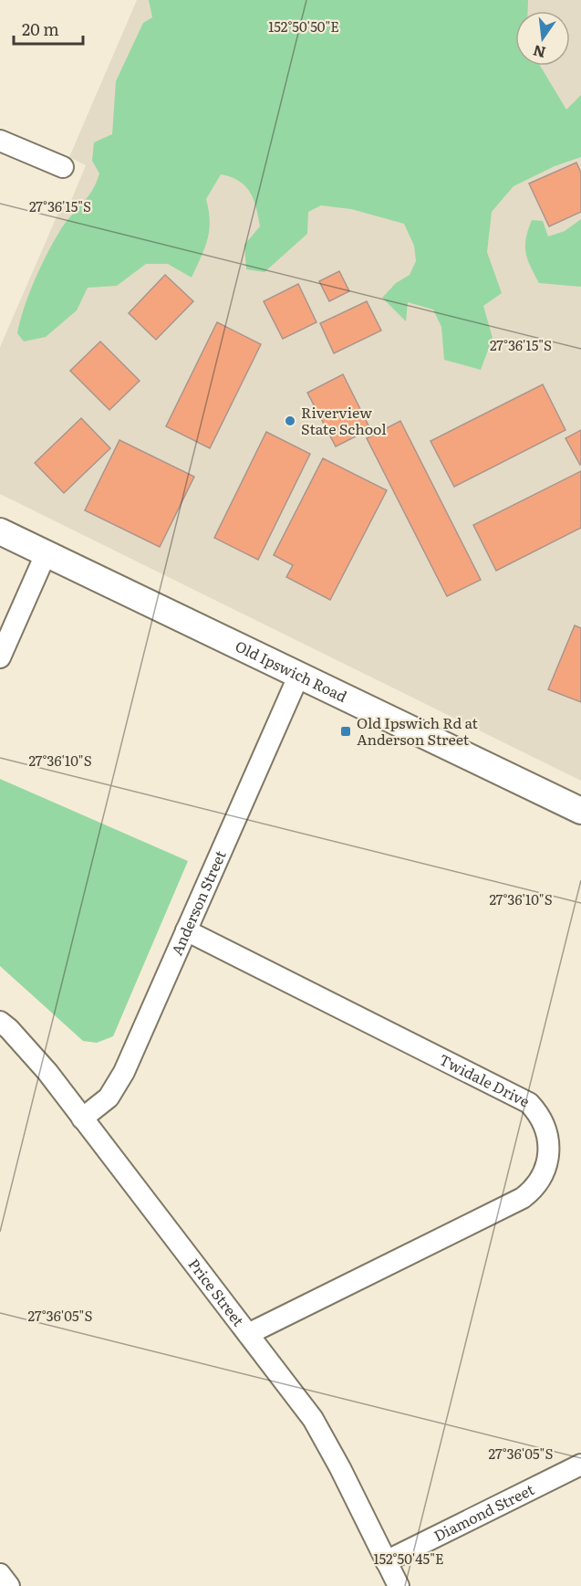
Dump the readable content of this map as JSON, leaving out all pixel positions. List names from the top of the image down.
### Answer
{
  "streets": {
    "street": [
      "Old Ipswich Road",
      "Anderson Street",
      "Twidale Drive",
      "Price Street",
      "Diamond Street"
    ]
  },
  "crossings": [
    ["Old Ipswich Road", "Anderson Street"],
    ["Anderson Street", "Twidale Drive"],
    ["Anderson Street", "Price Street"],
    ["Twidale Drive", "Price Street"],
    ["Price Street", "Diamond Street"]
  ],
  "places": {
    "other": ["Riverview State School"],
    "transit": ["Old Ipswich Rd at Anderson Street"]
  },
  "scale_bar": "20 m",
  "north": "bottom",
  "coordinates": [
    "152°50'50\"E",
    "27°36'15\"S",
    "27°36'10\"S",
    "27°36'05\"S",
    "152°50'45\"E"
  ]
}
